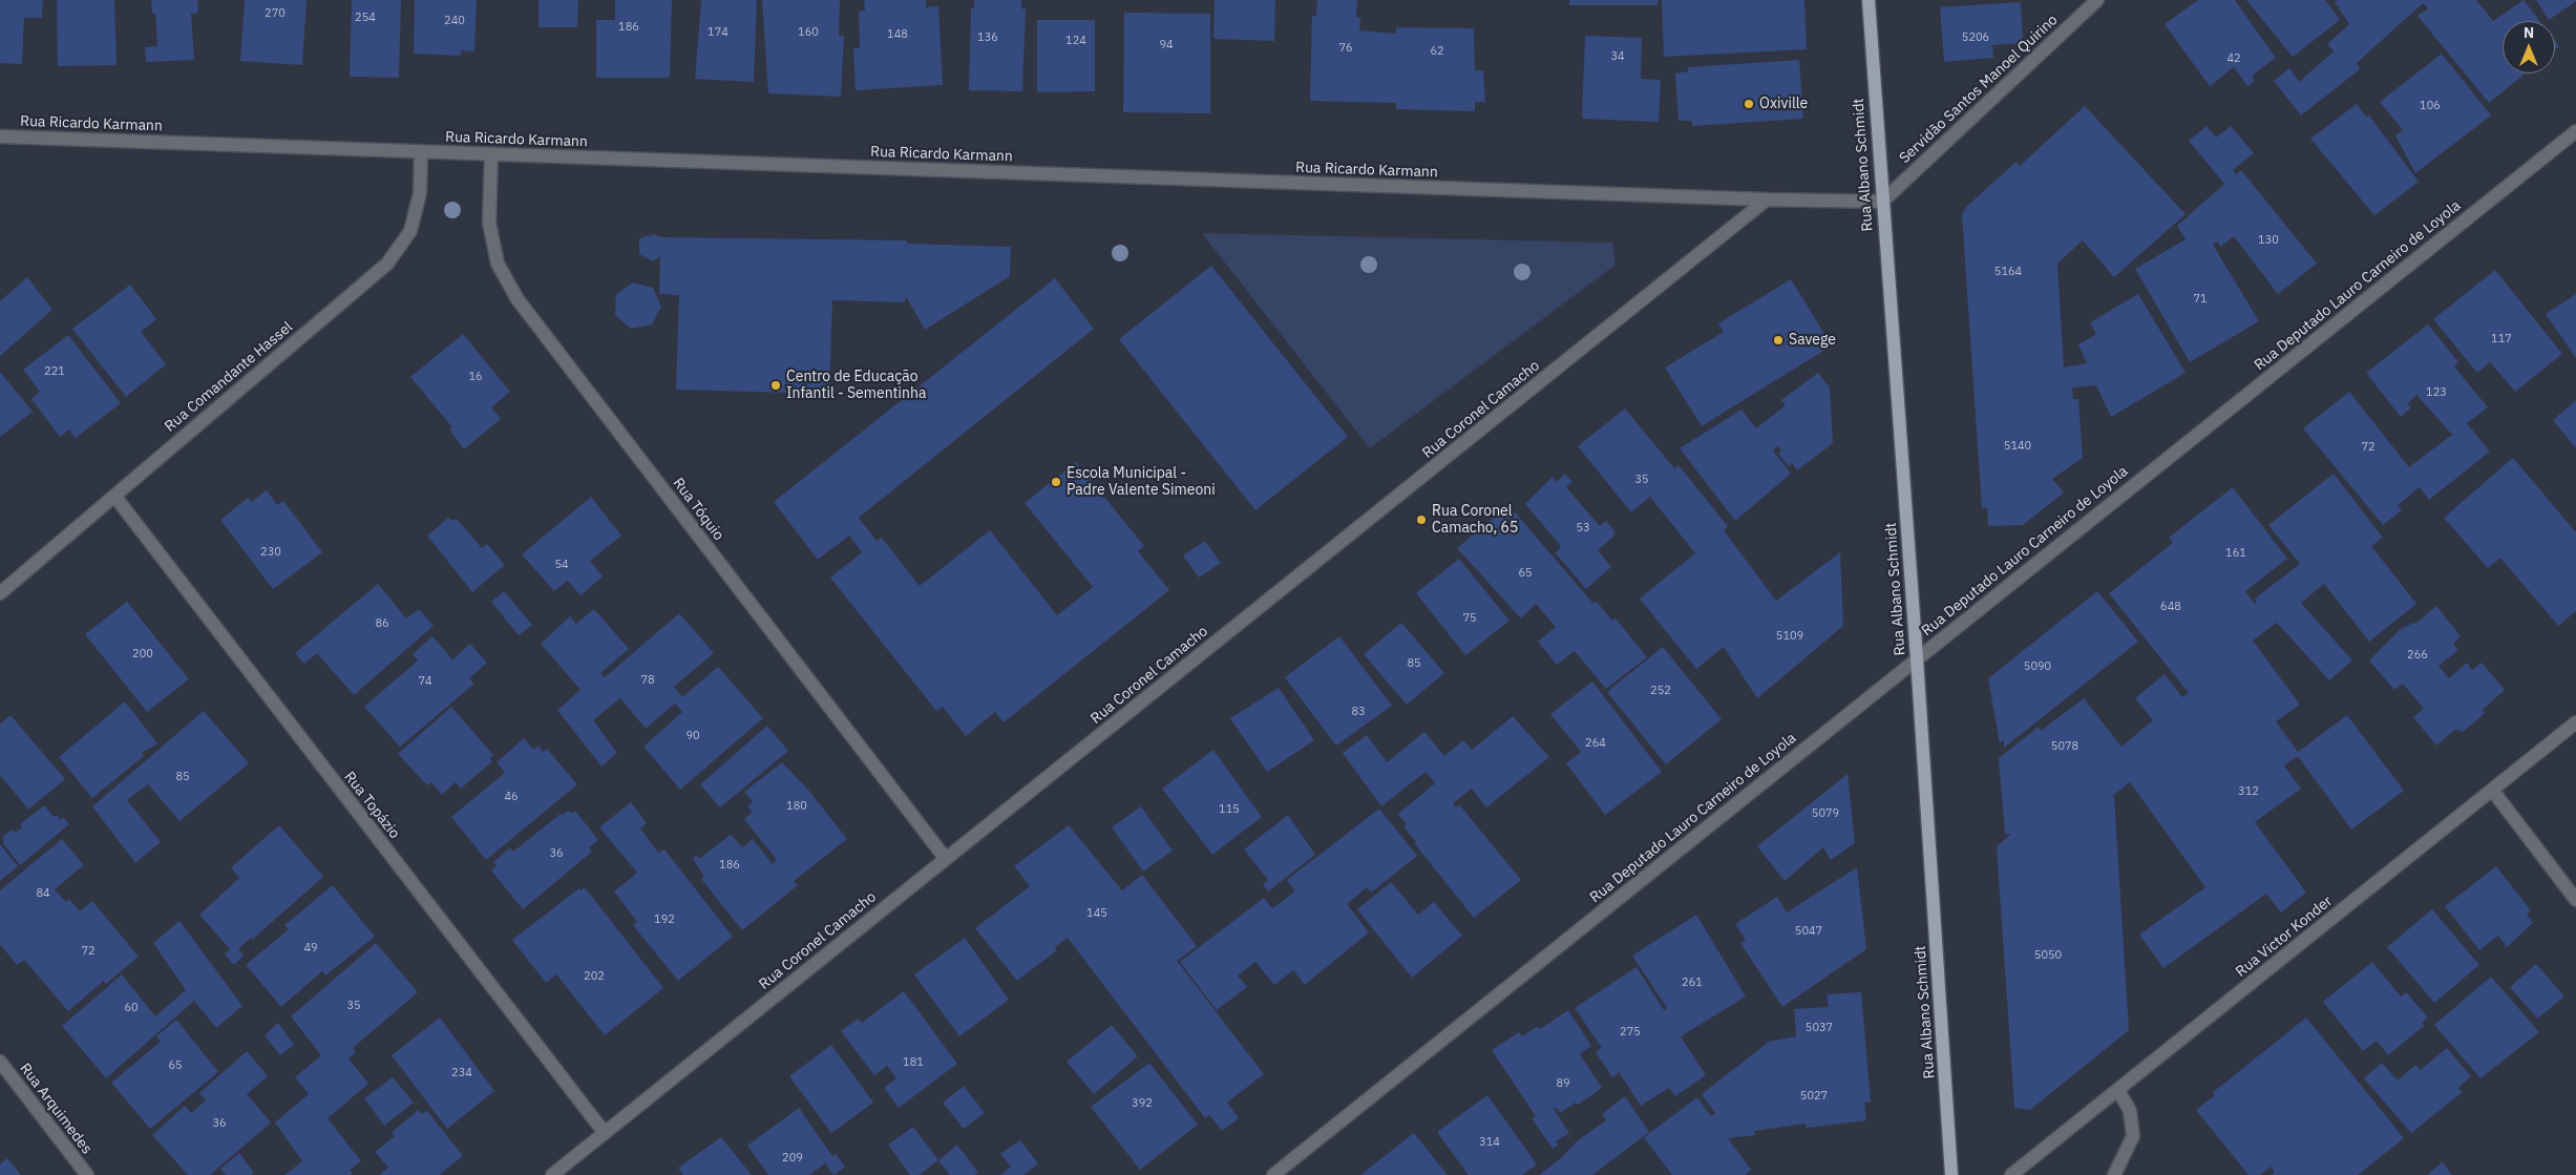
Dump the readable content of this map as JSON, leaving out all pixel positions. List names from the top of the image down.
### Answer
{
  "streets": {
    "main road": ["Rua Albano Schmidt"],
    "street": [
      "Servidão Santos Manoel Quirino",
      "Rua Ricardo Karmann",
      "Rua Deputado Lauro Carneiro de Loyola",
      "Rua Comandante Hassel",
      "Rua Coronel Camacho",
      "Rua Tóquio",
      "Rua Topázio",
      "Rua Victor Konder",
      "Rua Arquimedes"
    ]
  },
  "crossings": [
    ["Servidão Santos Manoel Quirino", "Rua Ricardo Karmann"],
    ["Servidão Santos Manoel Quirino", "Rua Albano Schmidt"],
    ["Rua Ricardo Karmann", "Rua Albano Schmidt"],
    ["Rua Ricardo Karmann", "Rua Comandante Hassel"],
    ["Rua Ricardo Karmann", "Rua Coronel Camacho"],
    ["Rua Ricardo Karmann", "Rua Tóquio"],
    ["Rua Albano Schmidt", "Rua Deputado Lauro Carneiro de Loyola"],
    ["Rua Comandante Hassel", "Rua Topázio"],
    ["Rua Coronel Camacho", "Rua Tóquio"],
    ["Rua Coronel Camacho", "Rua Topázio"]
  ],
  "places": [
    "Oxiville",
    "Savege",
    "Centro de Educação Infantil - Sementinha",
    "Escola Municipal - Padre Valente Simeoni",
    "Rua Coronel Camacho, 65"
  ],
  "house_numbers": [
    "270",
    "254",
    "240",
    "186",
    "174",
    "160",
    "148",
    "136",
    "5206",
    "124",
    "94",
    "76",
    "62",
    "34",
    "42",
    "106",
    "130",
    "5164",
    "71",
    "117",
    "221",
    "16",
    "123",
    "5140",
    "72",
    "35",
    "53",
    "230",
    "161",
    "54",
    "65",
    "648",
    "75",
    "86",
    "5109",
    "200",
    "266",
    "85",
    "5090",
    "78",
    "74",
    "252",
    "83",
    "90",
    "264",
    "5078",
    "85",
    "312",
    "46",
    "180",
    "115",
    "5079",
    "36",
    "186",
    "84",
    "145",
    "192",
    "5047",
    "49",
    "72",
    "5050",
    "202",
    "261",
    "35",
    "60",
    "5037",
    "275",
    "181",
    "65",
    "234",
    "89",
    "5027",
    "392",
    "36",
    "314",
    "209"
  ],
  "north": "top"
}
